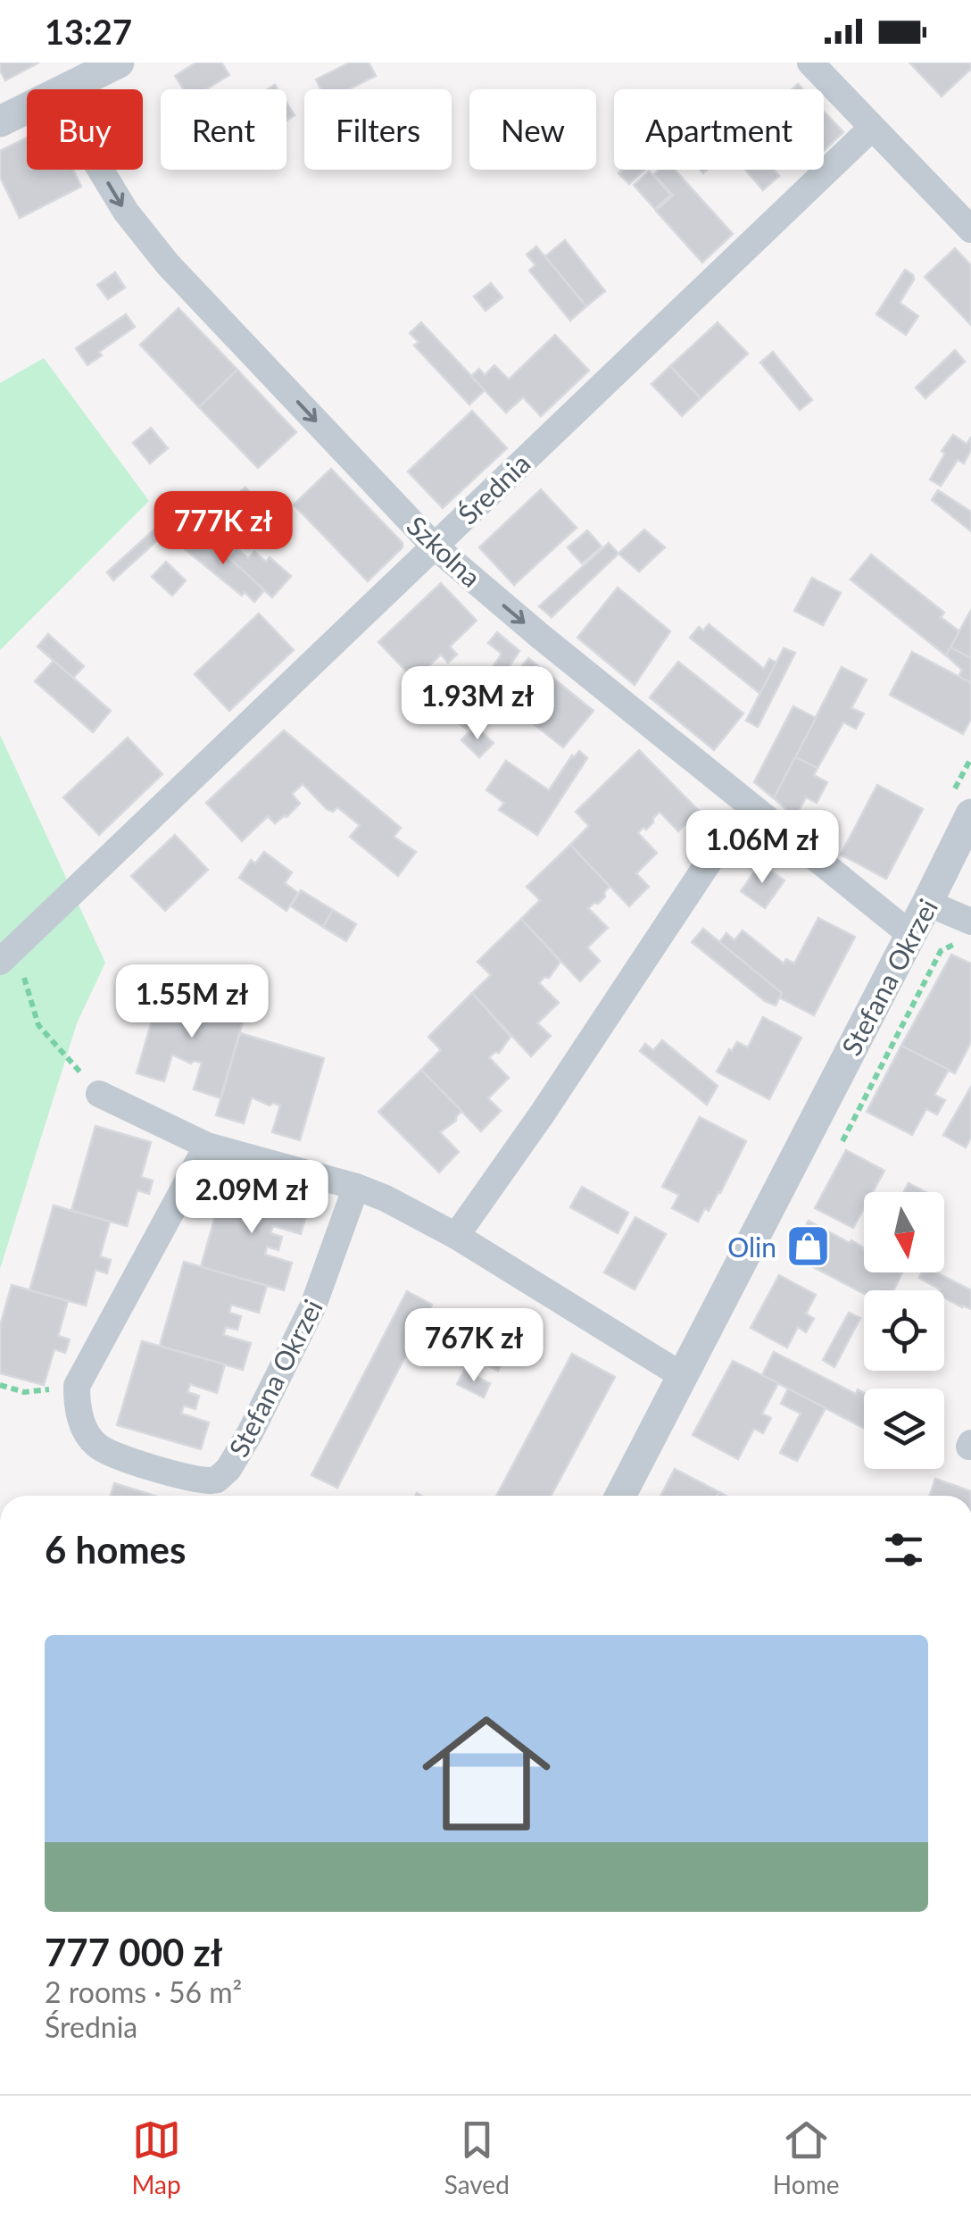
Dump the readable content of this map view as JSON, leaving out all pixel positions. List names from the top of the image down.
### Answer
{
  "streets": {
    "street": ["Średnia", "Szkolna", "Stefana Okrzei"]
  },
  "crossings": [
    ["Średnia", "Szkolna"],
    ["Szkolna", "Stefana Okrzei"]
  ],
  "one_way": ["Szkolna"],
  "places": {
    "shop": ["Olin"]
  },
  "north": "bottom",
  "page": {
    "status": "13:27",
    "chip": [
      "Buy",
      "Rent",
      "Filters",
      "New",
      "Apartment"
    ],
    "price": [
      "777K zł",
      "1.93M zł",
      "1.06M zł",
      "1.55M zł",
      "2.09M zł",
      "767K zł"
    ],
    "heading": "6 homes",
    "list": [
      {
        "name": "777 000 zł",
        "note": "2 rooms · 56 m² · Średnia"
      }
    ],
    "tabs": ["Map", "Saved", "Home"]
  }
}
